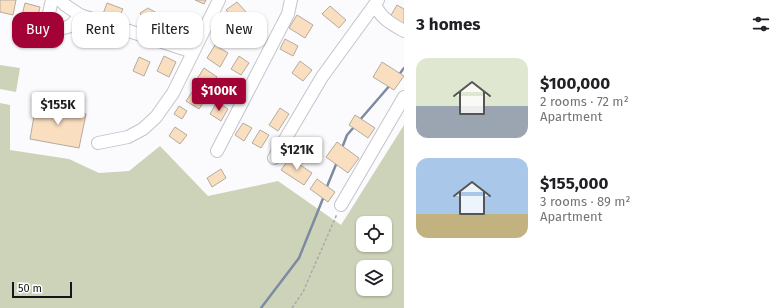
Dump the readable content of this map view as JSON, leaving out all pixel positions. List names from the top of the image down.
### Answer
{
  "scale_bar": "50 m",
  "page": {
    "heading": "3 homes",
    "chip": [
      "Buy",
      "Rent",
      "Filters",
      "New"
    ],
    "list": [
      {
        "name": "$100,000",
        "note": "2 rooms · 72 m² · Apartment"
      },
      {
        "name": "$155,000",
        "note": "3 rooms · 89 m² · Apartment"
      }
    ],
    "price": ["$100K", "$155K", "$121K"],
    "scale": "50 m"
  }
}
